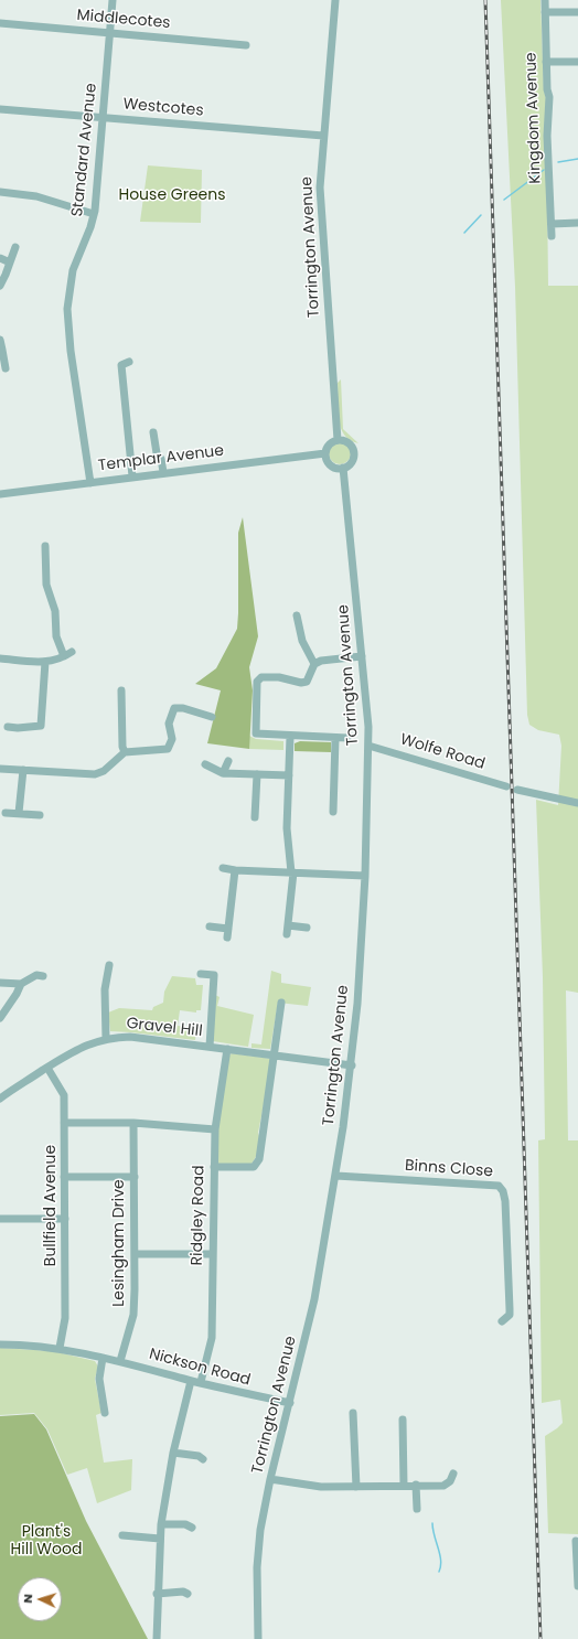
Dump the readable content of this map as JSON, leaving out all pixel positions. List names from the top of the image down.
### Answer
{
  "streets": {
    "street": [
      "Middlecotes",
      "Westcotes",
      "Kingdom Avenue",
      "Standard Avenue",
      "Torrington Avenue",
      "Templar Avenue",
      "Wolfe Road",
      "Gravel Hill",
      "Binns Close",
      "Bullfield Avenue",
      "Ridgley Road",
      "Lesingham Drive",
      "Nickson Road"
    ]
  },
  "crossings": [
    ["Middlecotes", "Standard Avenue"],
    ["Westcotes", "Standard Avenue"],
    ["Westcotes", "Torrington Avenue"],
    ["Standard Avenue", "Templar Avenue"],
    ["Torrington Avenue", "Templar Avenue"],
    ["Torrington Avenue", "Wolfe Road"],
    ["Torrington Avenue", "Gravel Hill"],
    ["Torrington Avenue", "Binns Close"],
    ["Torrington Avenue", "Nickson Road"],
    ["Gravel Hill", "Bullfield Avenue"],
    ["Gravel Hill", "Ridgley Road"],
    ["Bullfield Avenue", "Nickson Road"],
    ["Ridgley Road", "Nickson Road"],
    ["Lesingham Drive", "Nickson Road"]
  ],
  "parks": ["House Greens", "Plant's Hill Wood"],
  "north": "left"
}
